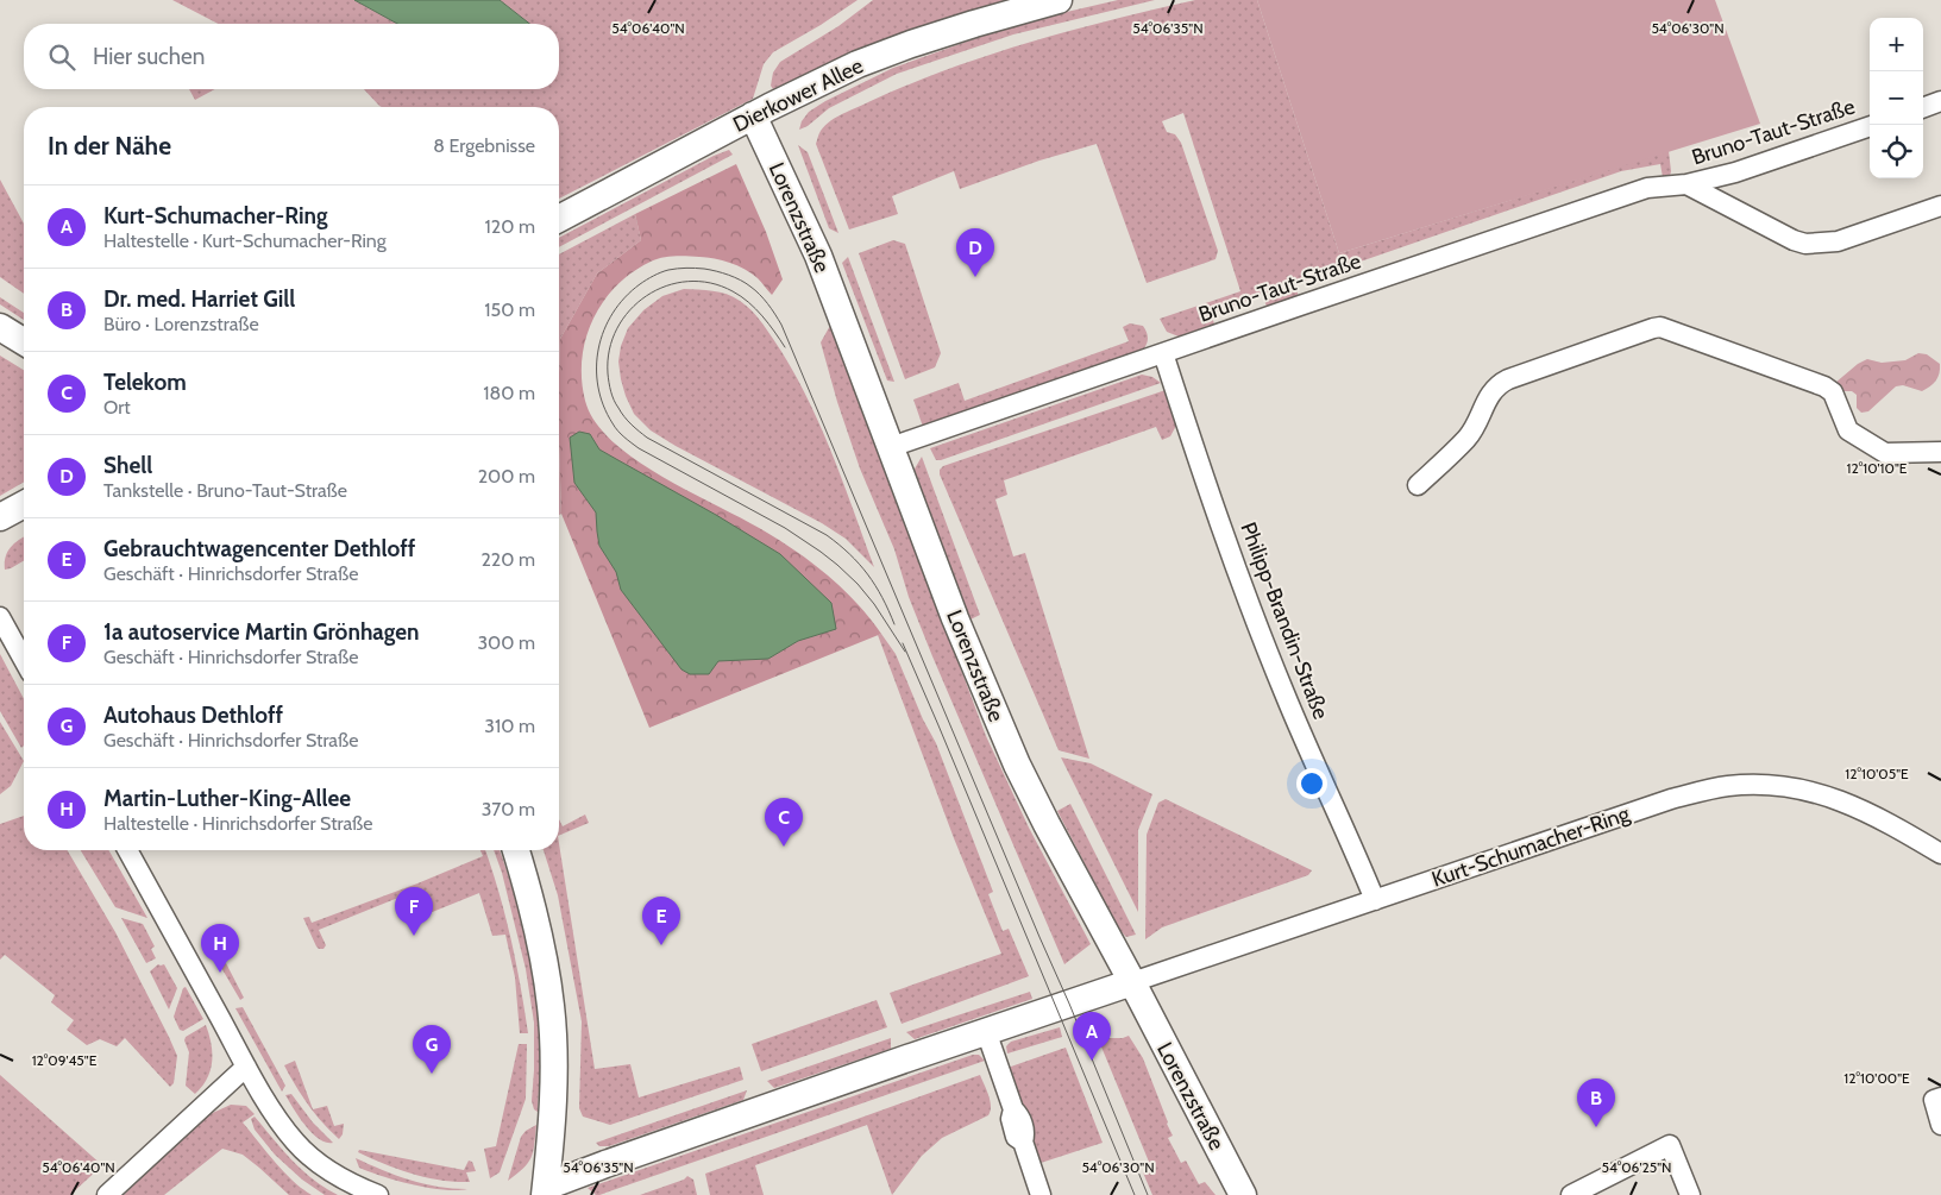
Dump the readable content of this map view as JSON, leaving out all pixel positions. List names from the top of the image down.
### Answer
{
  "streets": {
    "street": [
      "Dierkower Allee",
      "Bruno-Taut-Straße",
      "Lorenzstraße",
      "Philipp-Brandin-Straße",
      "Kurt-Schumacher-Ring"
    ]
  },
  "crossings": [
    ["Dierkower Allee", "Lorenzstraße"],
    ["Bruno-Taut-Straße", "Lorenzstraße"],
    ["Bruno-Taut-Straße", "Philipp-Brandin-Straße"],
    ["Lorenzstraße", "Kurt-Schumacher-Ring"],
    ["Philipp-Brandin-Straße", "Kurt-Schumacher-Ring"]
  ],
  "page": {
    "map_buttons": ["+", "−"],
    "search": "Hier suchen",
    "heading": ["In der Nähe", "8 Ergebnisse"],
    "list": [
      {
        "mark": "A",
        "name": "Kurt-Schumacher-Ring",
        "note": "Haltestelle · Kurt-Schumacher-Ring",
        "value": "120 m"
      },
      {
        "mark": "B",
        "name": "Dr. med. Harriet Gill",
        "note": "Büro · Lorenzstraße",
        "value": "150 m"
      },
      {
        "mark": "C",
        "name": "Telekom",
        "note": "Ort",
        "value": "180 m"
      },
      {
        "mark": "D",
        "name": "Shell",
        "note": "Tankstelle · Bruno-Taut-Straße",
        "value": "200 m"
      },
      {
        "mark": "E",
        "name": "Gebrauchtwagencenter Dethloff",
        "note": "Geschäft · Hinrichsdorfer Straße",
        "value": "220 m"
      },
      {
        "mark": "F",
        "name": "1a autoservice Martin Grönhagen",
        "note": "Geschäft · Hinrichsdorfer Straße",
        "value": "300 m"
      },
      {
        "mark": "G",
        "name": "Autohaus Dethloff",
        "note": "Geschäft · Hinrichsdorfer Straße",
        "value": "310 m"
      },
      {
        "mark": "H",
        "name": "Martin-Luther-King-Allee",
        "note": "Haltestelle · Hinrichsdorfer Straße",
        "value": "370 m"
      }
    ],
    "pins": [
      "D",
      "C",
      "F",
      "E",
      "H",
      "A",
      "G",
      "B"
    ]
  },
  "coordinates": [
    "54°06'40\"N",
    "54°06'35\"N",
    "54°06'30\"N",
    "12°10'10\"E",
    "12°10'05\"E",
    "12°09'45\"E",
    "12°10'00\"E",
    "54°06'25\"N"
  ]
}
